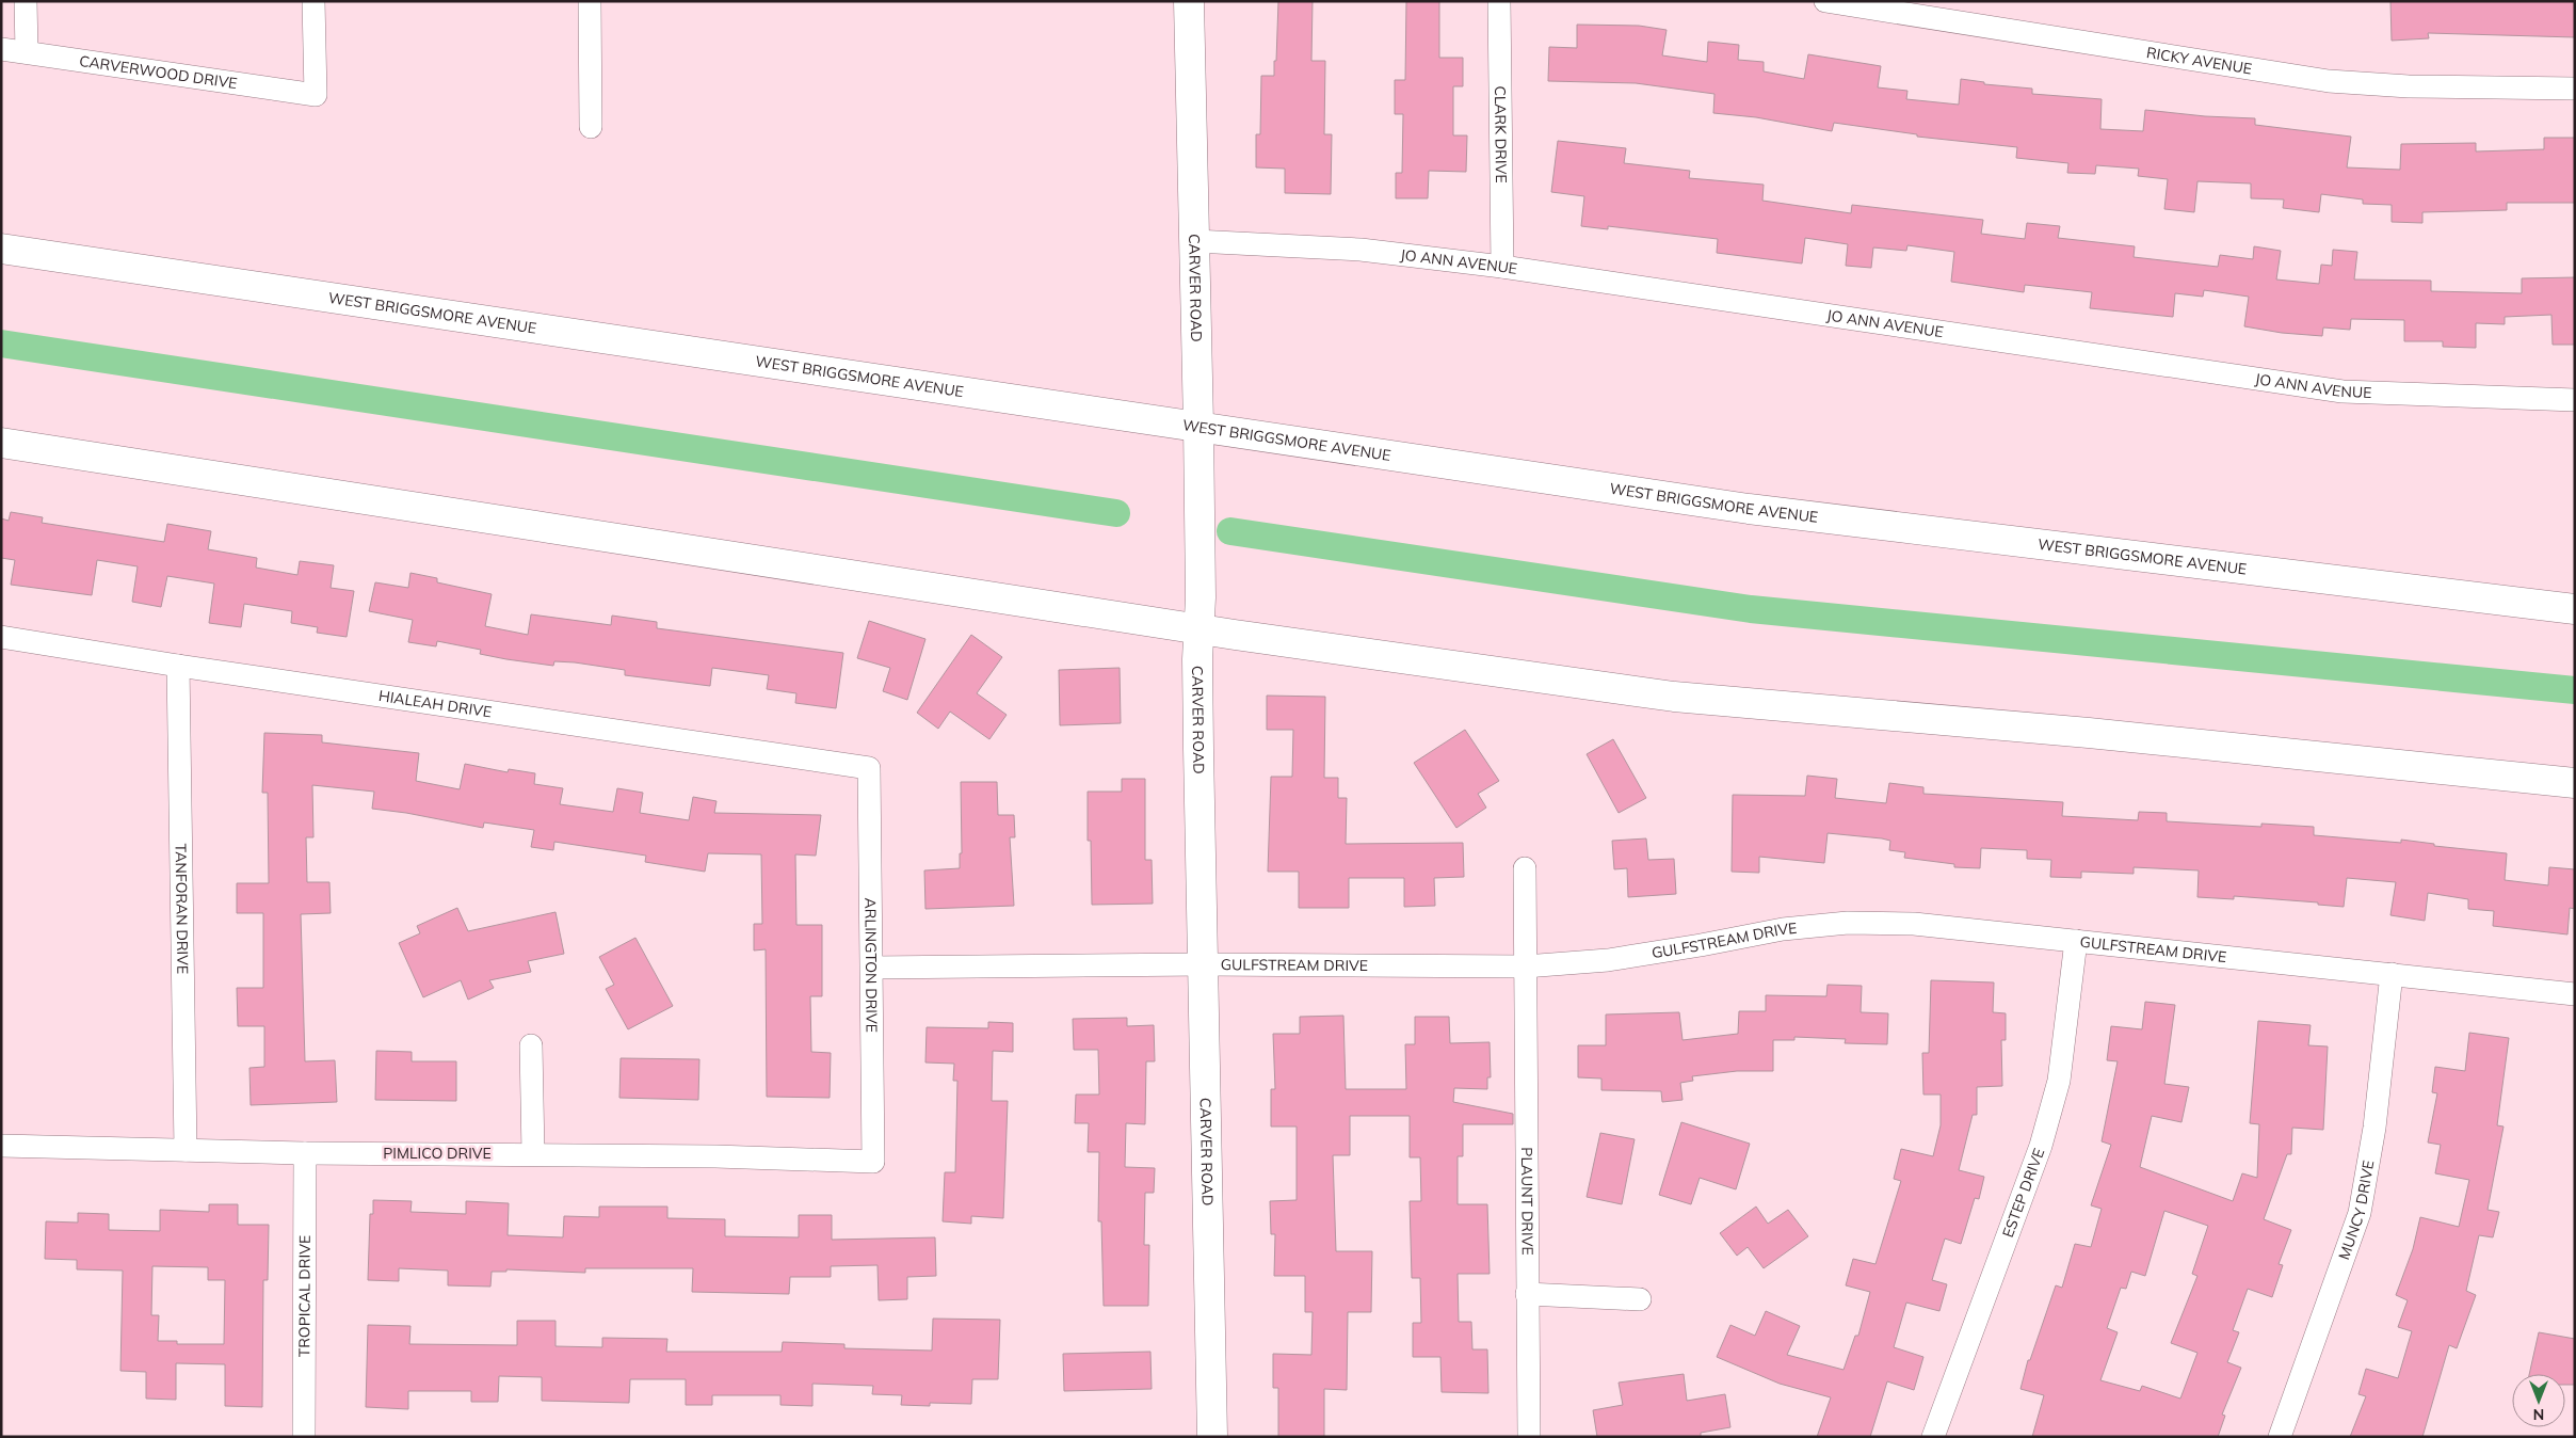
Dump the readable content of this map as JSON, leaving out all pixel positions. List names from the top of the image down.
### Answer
{
  "streets": {
    "main road": ["CARVER ROAD", "WEST BRIGGSMORE AVENUE"],
    "street": [
      "RICKY AVENUE",
      "CARVERWOOD DRIVE",
      "CLARK DRIVE",
      "JO ANN AVENUE",
      "HIALEAH DRIVE",
      "TANFORAN DRIVE",
      "GULFSTREAM DRIVE",
      "ARLINGTON DRIVE",
      "PIMLICO DRIVE",
      "ESTEP DRIVE",
      "PLAUNT DRIVE",
      "MUNCY DRIVE",
      "TROPICAL DRIVE"
    ]
  },
  "crossings": [
    ["CLARK DRIVE", "JO ANN AVENUE"],
    ["JO ANN AVENUE", "CARVER ROAD"],
    ["CARVER ROAD", "WEST BRIGGSMORE AVENUE"],
    ["CARVER ROAD", "GULFSTREAM DRIVE"],
    ["HIALEAH DRIVE", "TANFORAN DRIVE"],
    ["HIALEAH DRIVE", "ARLINGTON DRIVE"],
    ["TANFORAN DRIVE", "PIMLICO DRIVE"],
    ["GULFSTREAM DRIVE", "ARLINGTON DRIVE"],
    ["GULFSTREAM DRIVE", "ESTEP DRIVE"],
    ["GULFSTREAM DRIVE", "PLAUNT DRIVE"],
    ["GULFSTREAM DRIVE", "MUNCY DRIVE"],
    ["ARLINGTON DRIVE", "PIMLICO DRIVE"],
    ["PIMLICO DRIVE", "TROPICAL DRIVE"]
  ],
  "north": "bottom"
}
